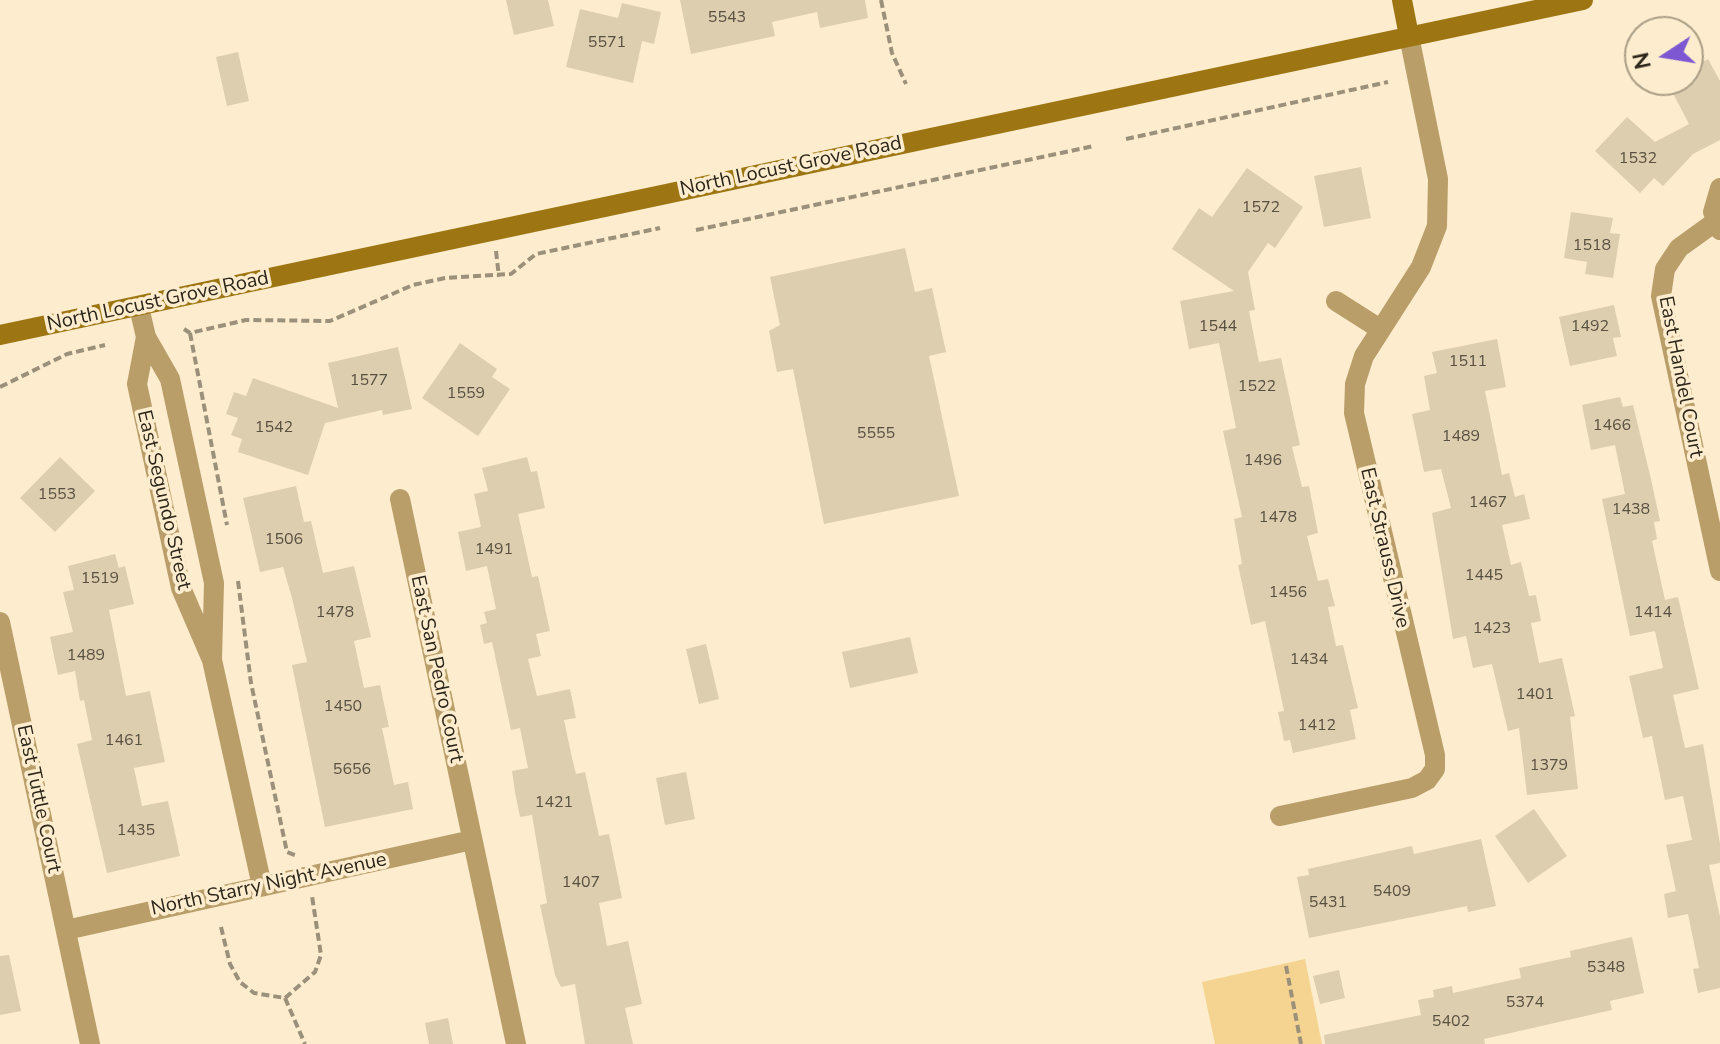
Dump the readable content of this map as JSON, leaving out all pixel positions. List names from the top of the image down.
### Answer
{
  "streets": {
    "main road": ["North Locust Grove Road", "East Strauss Drive"],
    "street": [
      "East Handel Court",
      "East Segundo Street",
      "East San Pedro Court",
      "East Tuttle Court",
      "North Starry Night Avenue"
    ]
  },
  "crossings": [
    ["North Locust Grove Road", "East Segundo Street"],
    ["North Locust Grove Road", "East Strauss Drive"],
    ["East Segundo Street", "North Starry Night Avenue"],
    ["East San Pedro Court", "North Starry Night Avenue"],
    ["East Tuttle Court", "North Starry Night Avenue"]
  ],
  "house_numbers": [
    "5543",
    "5571",
    "1532",
    "1572",
    "1518",
    "1544",
    "1492",
    "1511",
    "1577",
    "1522",
    "1559",
    "1466",
    "1542",
    "5555",
    "1489",
    "1496",
    "1553",
    "1467",
    "1438",
    "1478",
    "1506",
    "1491",
    "1445",
    "1519",
    "1456",
    "1478",
    "1414",
    "1423",
    "1489",
    "1434",
    "1401",
    "1450",
    "1412",
    "1461",
    "1379",
    "5656",
    "1421",
    "1435",
    "1407",
    "5409",
    "5431",
    "5348",
    "5374",
    "5402"
  ],
  "north": "left"
}
